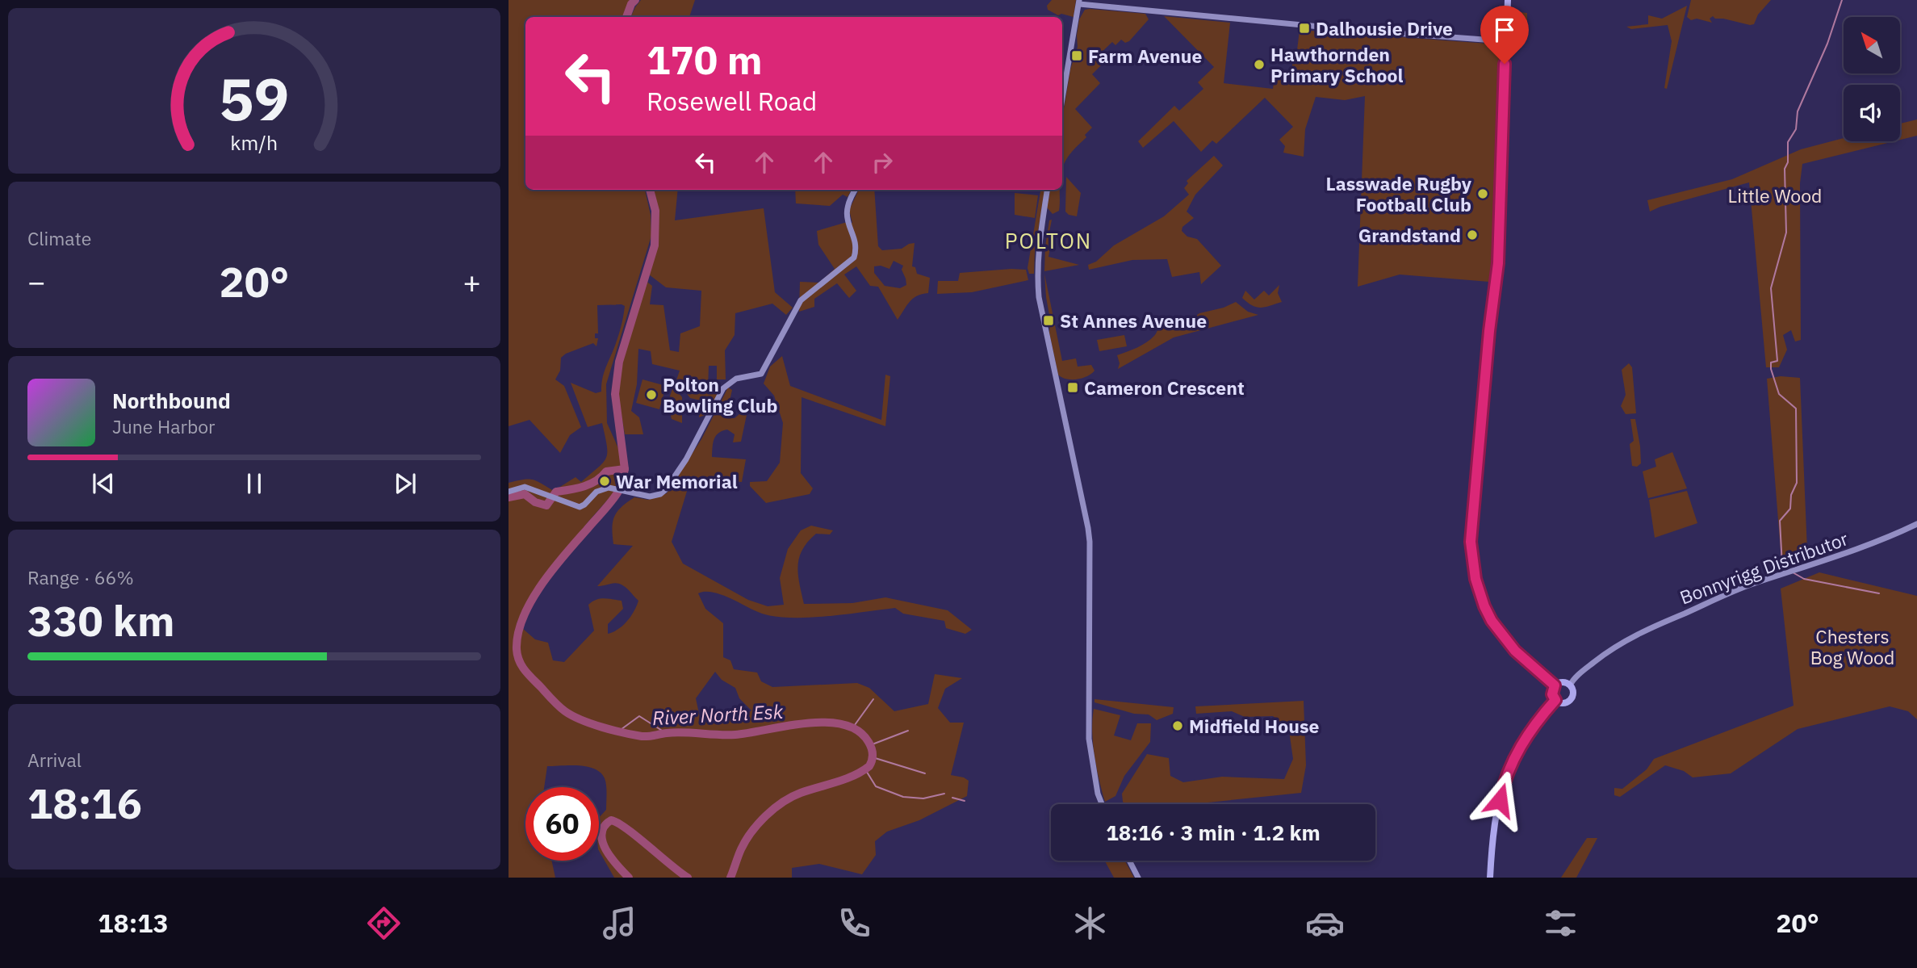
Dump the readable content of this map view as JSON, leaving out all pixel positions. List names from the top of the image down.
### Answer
{
  "streets": {
    "street": ["Bonnyrigg Distributor"]
  },
  "districts": ["POLTON"],
  "water": ["River North Esk"],
  "parks": ["Little Wood", "Chesters Bog Wood"],
  "places": {
    "transit": [
      "Dalhousie Drive",
      "Farm Avenue",
      "St Annes Avenue",
      "Cameron Crescent"
    ],
    "other": [
      "Hawthornden Primary School",
      "Lasswade Rugby Football Club",
      "Grandstand",
      "Polton Bowling Club",
      "War Memorial",
      "Midfield House"
    ]
  },
  "north": "top left",
  "page": {
    "turn": ["170 m", "Rosewell Road"],
    "tile": [
      "Climate",
      ["Range · 66%", "330 km"],
      ["Arrival", "18:16"]
    ],
    "heat": ["−", "20°", "+"],
    "song": ["Northbound", "June Harbor"],
    "limit": "60",
    "trip": "18:16 · 3 min · 1.2 km",
    "tabs": ["18:13", "20°"],
    "gauge": ["59", "km/h"]
  }
}
